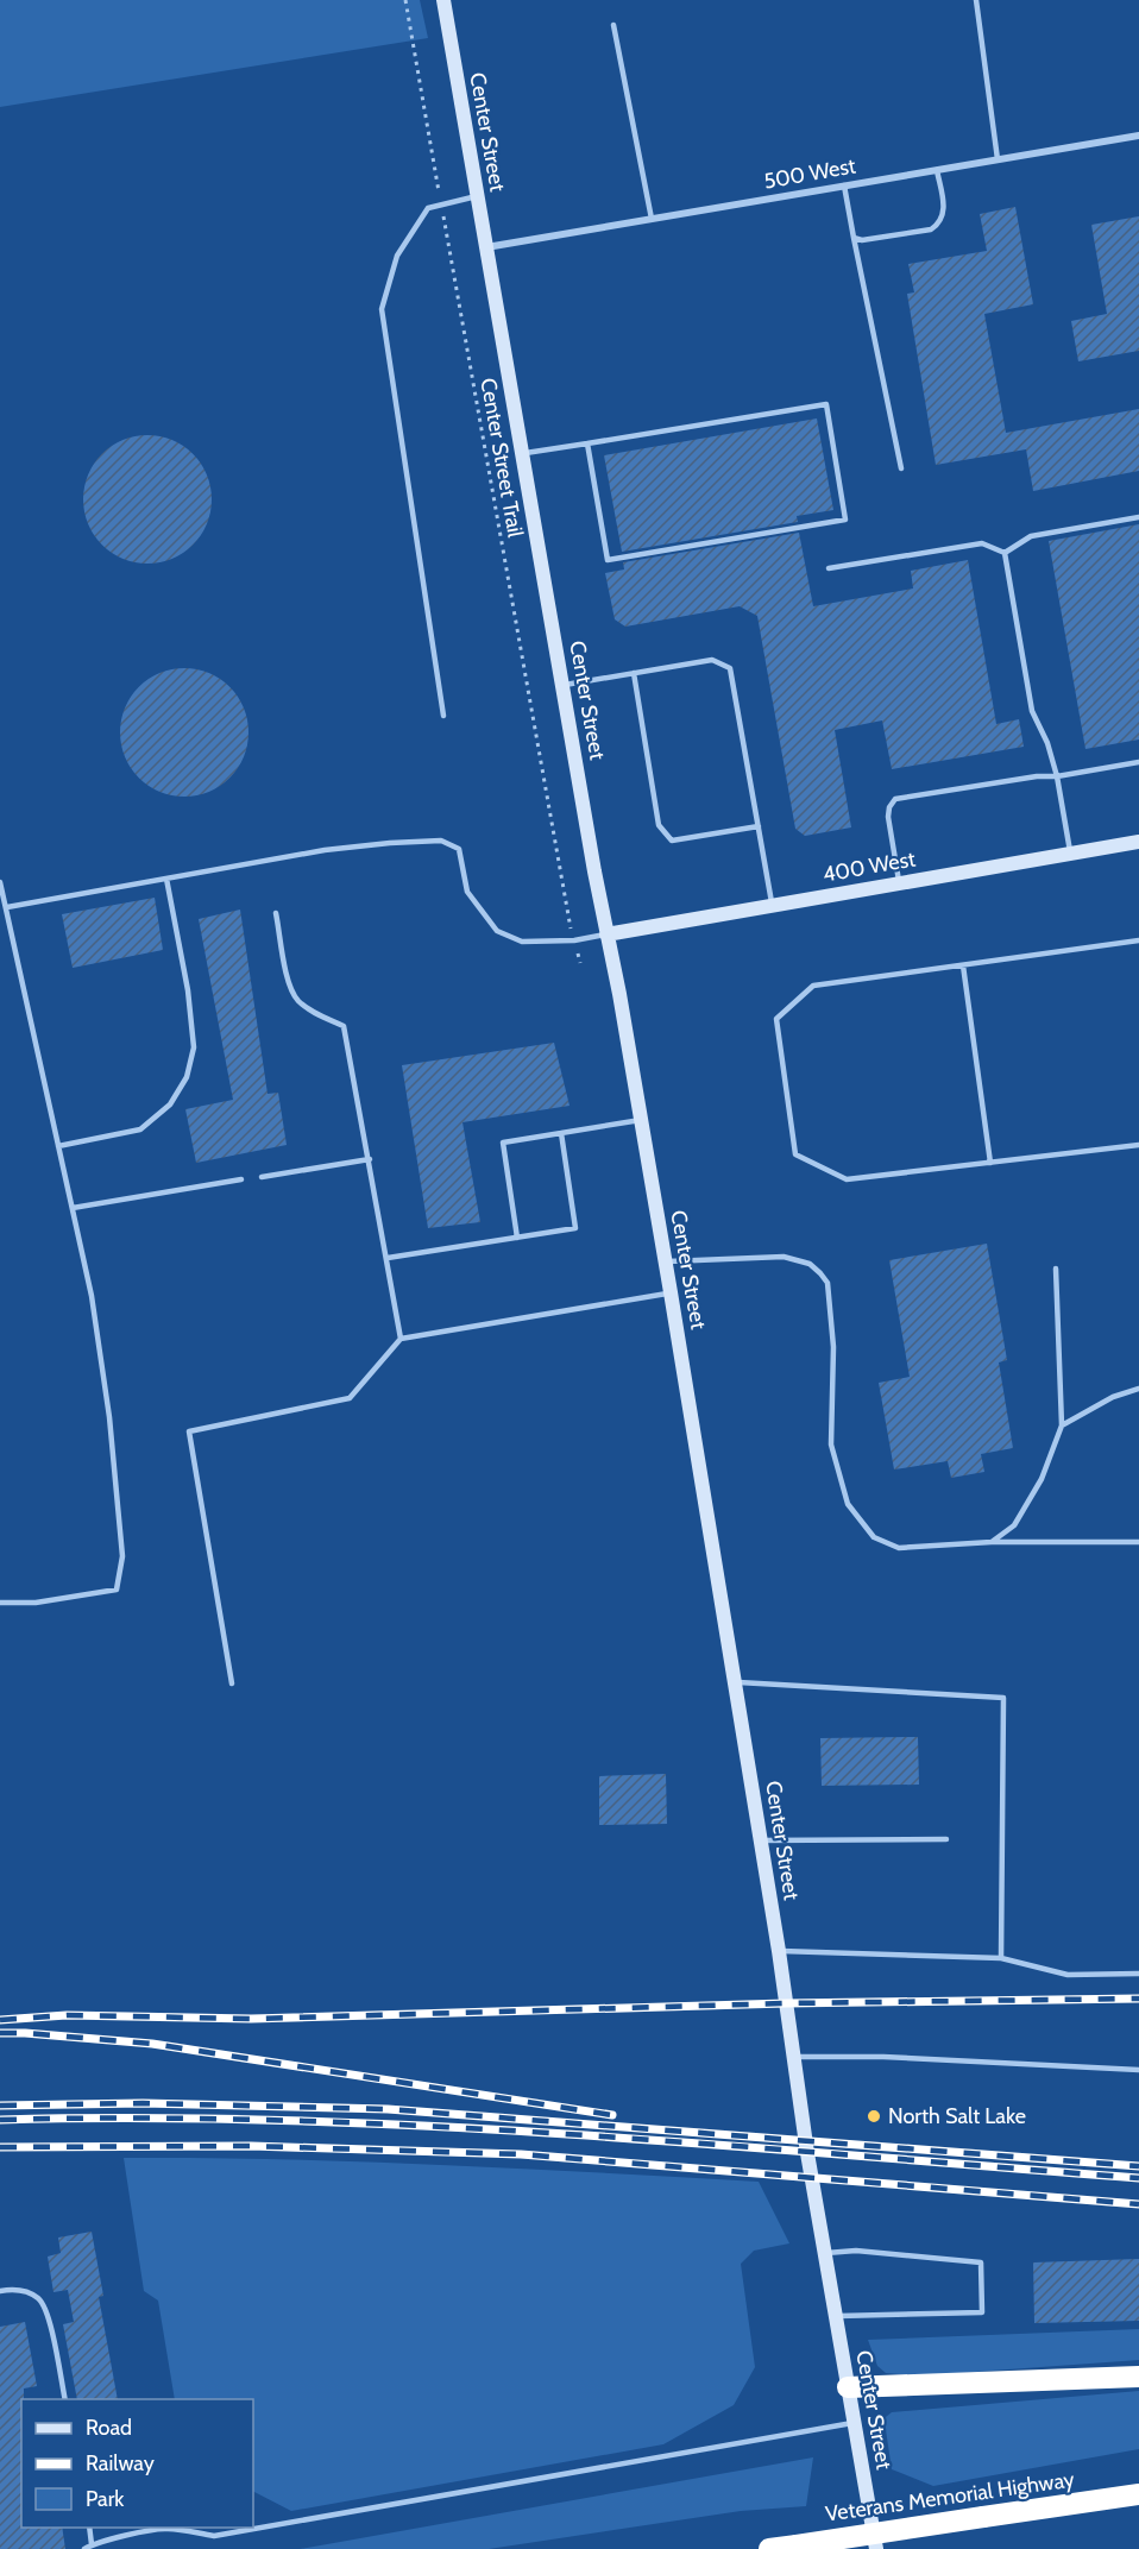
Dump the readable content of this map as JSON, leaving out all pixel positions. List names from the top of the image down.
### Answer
{
  "streets": {
    "highway": ["Veterans Memorial Highway"],
    "main road": ["Center Street", "400 West"],
    "street": ["500 West"],
    "path": ["Center Street Trail"]
  },
  "crossings": [
    ["Center Street", "500 West"],
    ["Center Street", "400 West"]
  ],
  "places": ["North Salt Lake"],
  "legend": ["Road", "Railway", "Park"]
}
